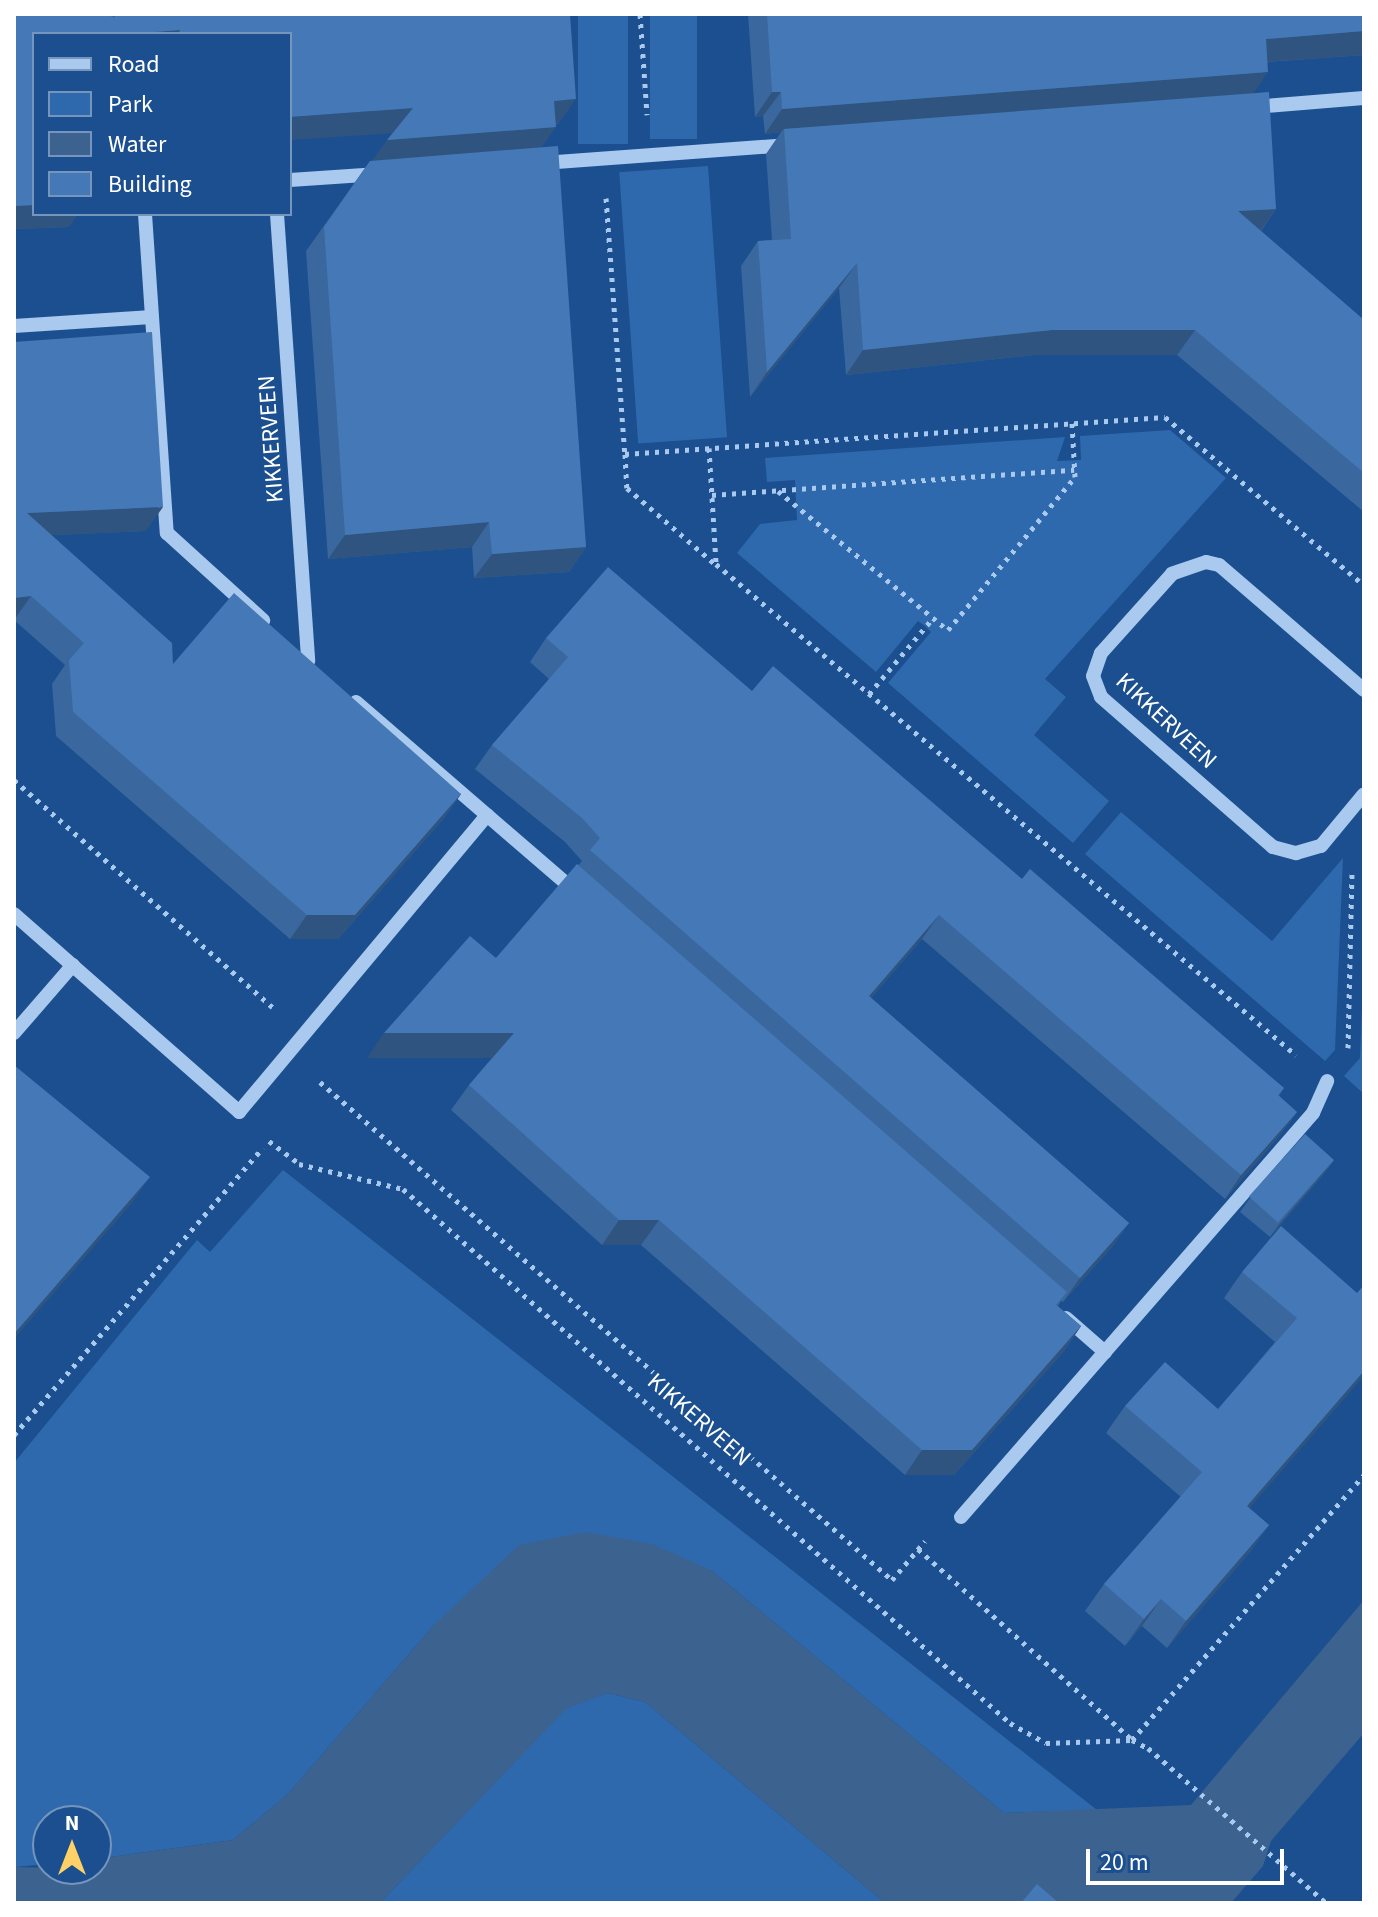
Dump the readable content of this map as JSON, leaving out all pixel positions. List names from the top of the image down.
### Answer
{
  "streets": {
    "street": ["KIKKERVEEN"]
  },
  "legend": [
    "Road",
    "Park",
    "Water",
    "Building"
  ],
  "scale_bar": "20 m",
  "north": "top"
}
